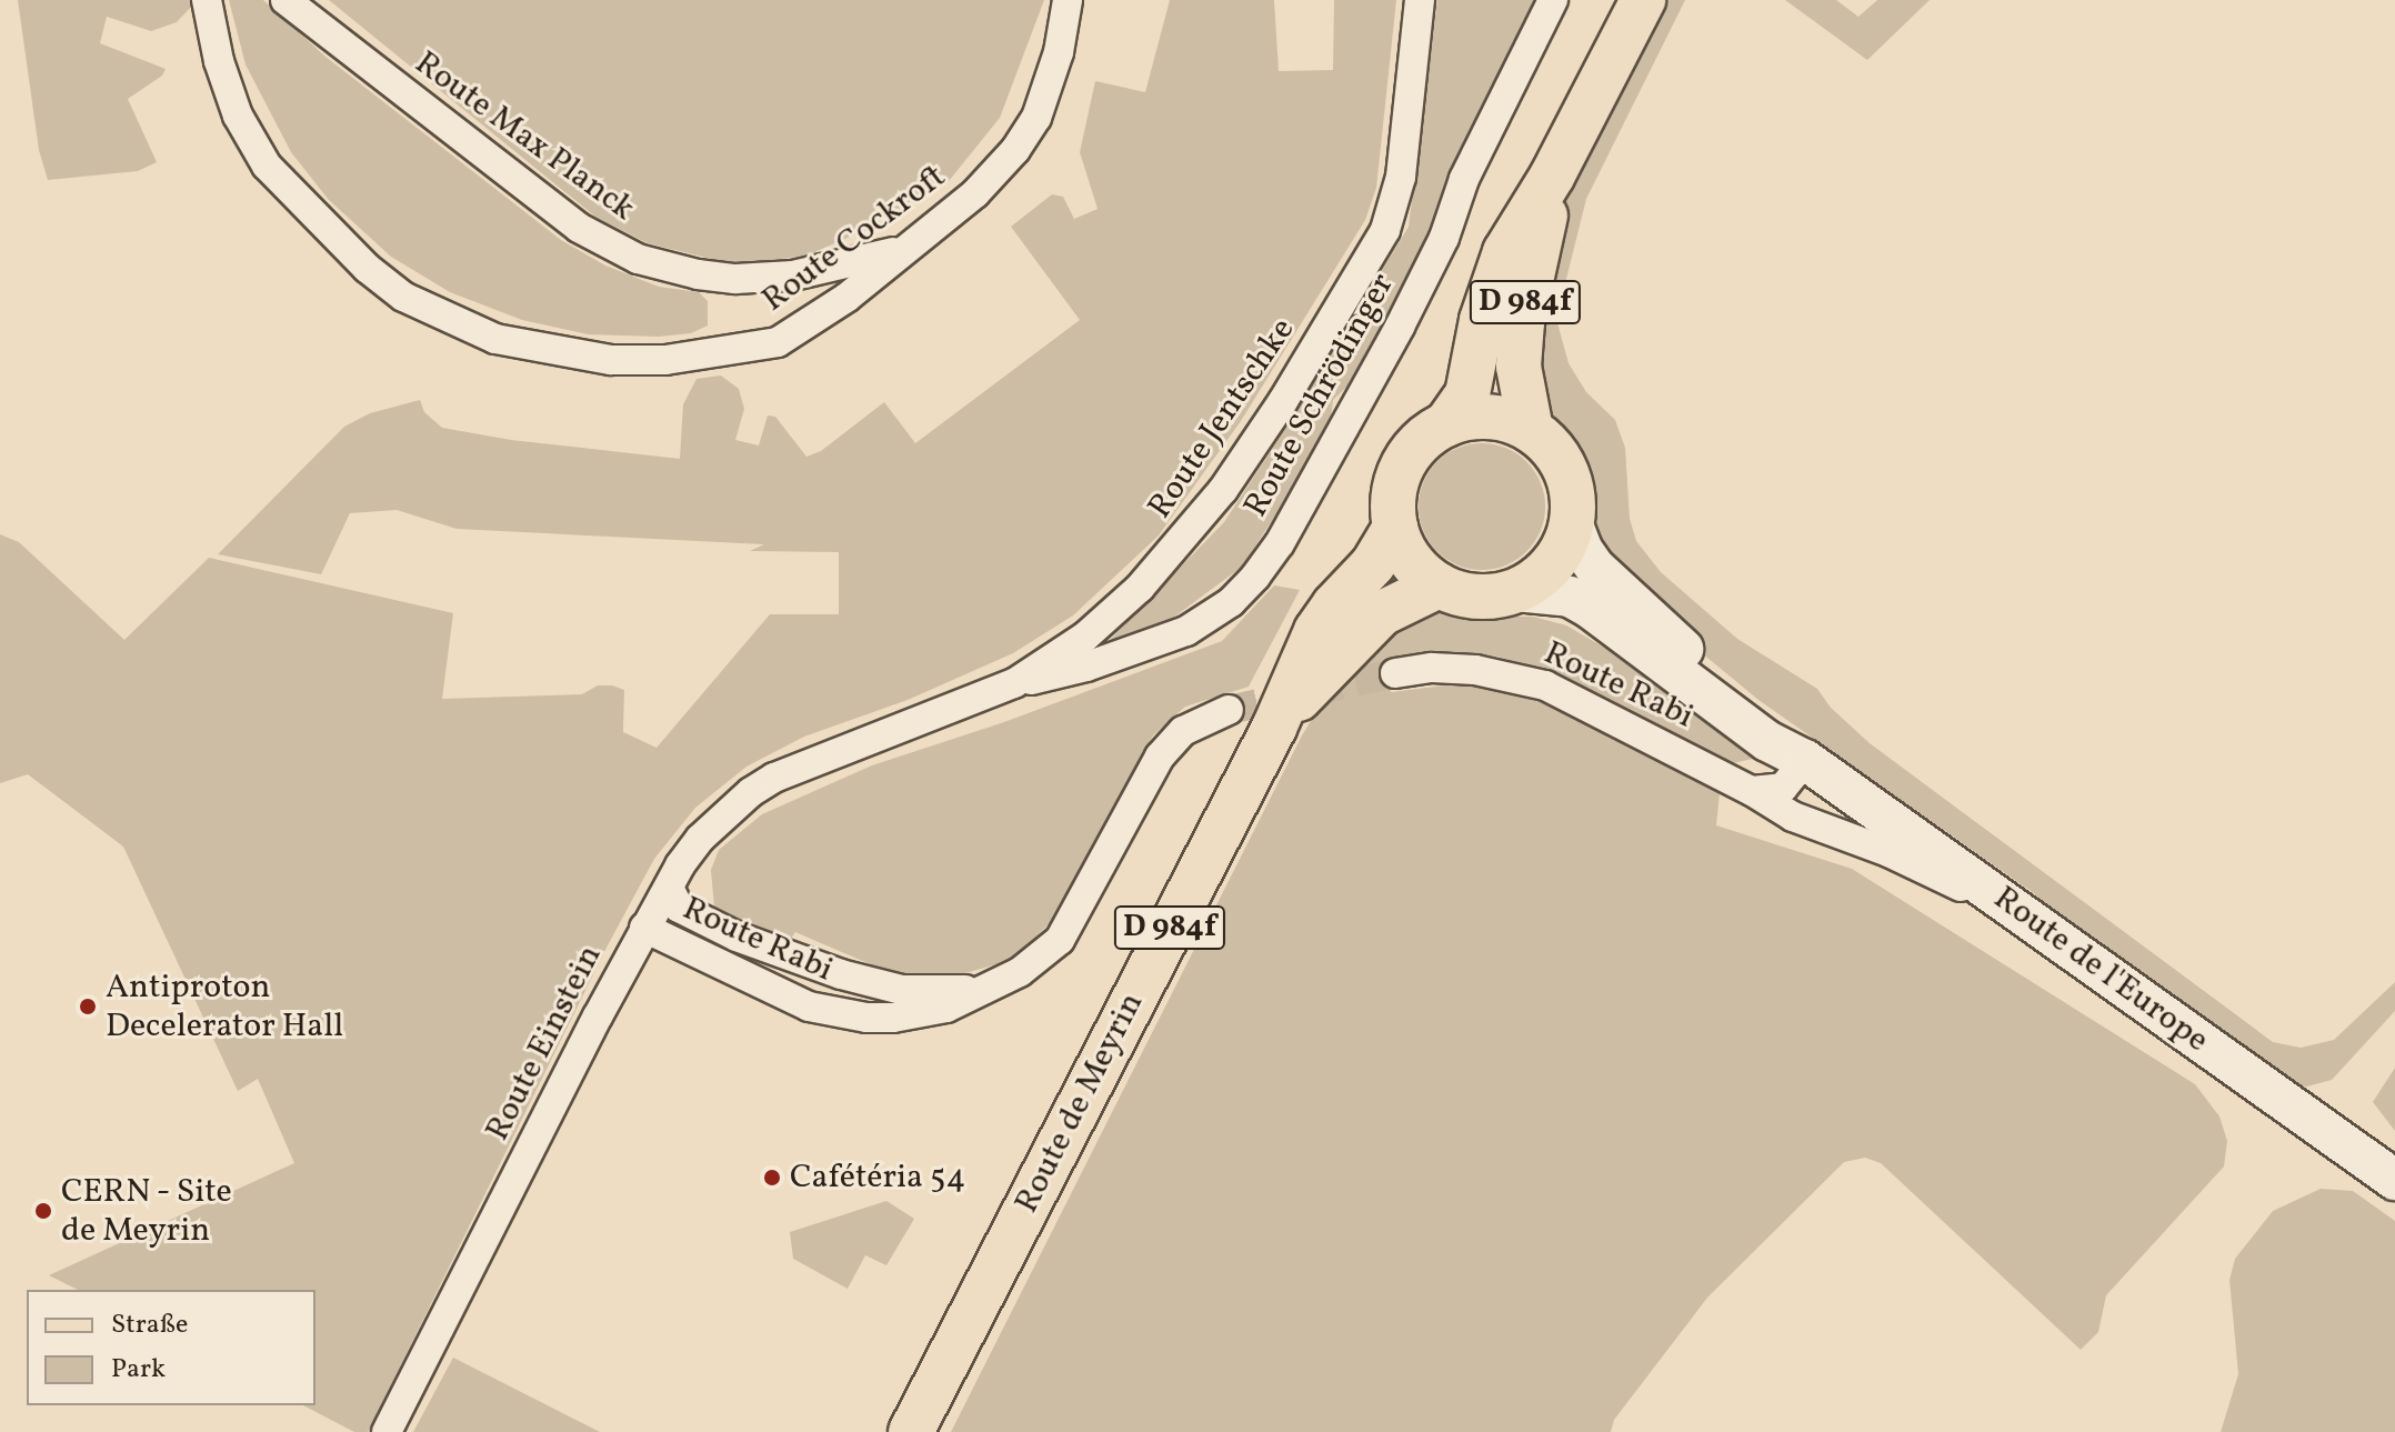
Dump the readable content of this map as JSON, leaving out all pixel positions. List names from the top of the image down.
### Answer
{
  "streets": {
    "main road": ["D 984f", "Route de Meyrin"],
    "street": [
      "Route Max Planck",
      "Route Cockroft",
      "Route Schrödinger",
      "Route Jentschke",
      "Route Rabi",
      "Route de l'Europe",
      "Route Einstein"
    ]
  },
  "crossings": [
    ["Route Max Planck", "Route Cockroft"],
    ["D 984f", "Route de l'Europe"],
    ["D 984f", "Route de Meyrin"],
    ["Route Schrödinger", "Route Jentschke"],
    ["Route Jentschke", "Route Einstein"],
    ["Route Rabi", "Route de l'Europe"],
    ["Route Rabi", "Route Einstein"],
    ["Route de l'Europe", "Route de Meyrin"]
  ],
  "places": ["Antiproton Decelerator Hall", "Cafétéria 54", "CERN - Site de Meyrin"],
  "legend": ["Straße", "Park"]
}
